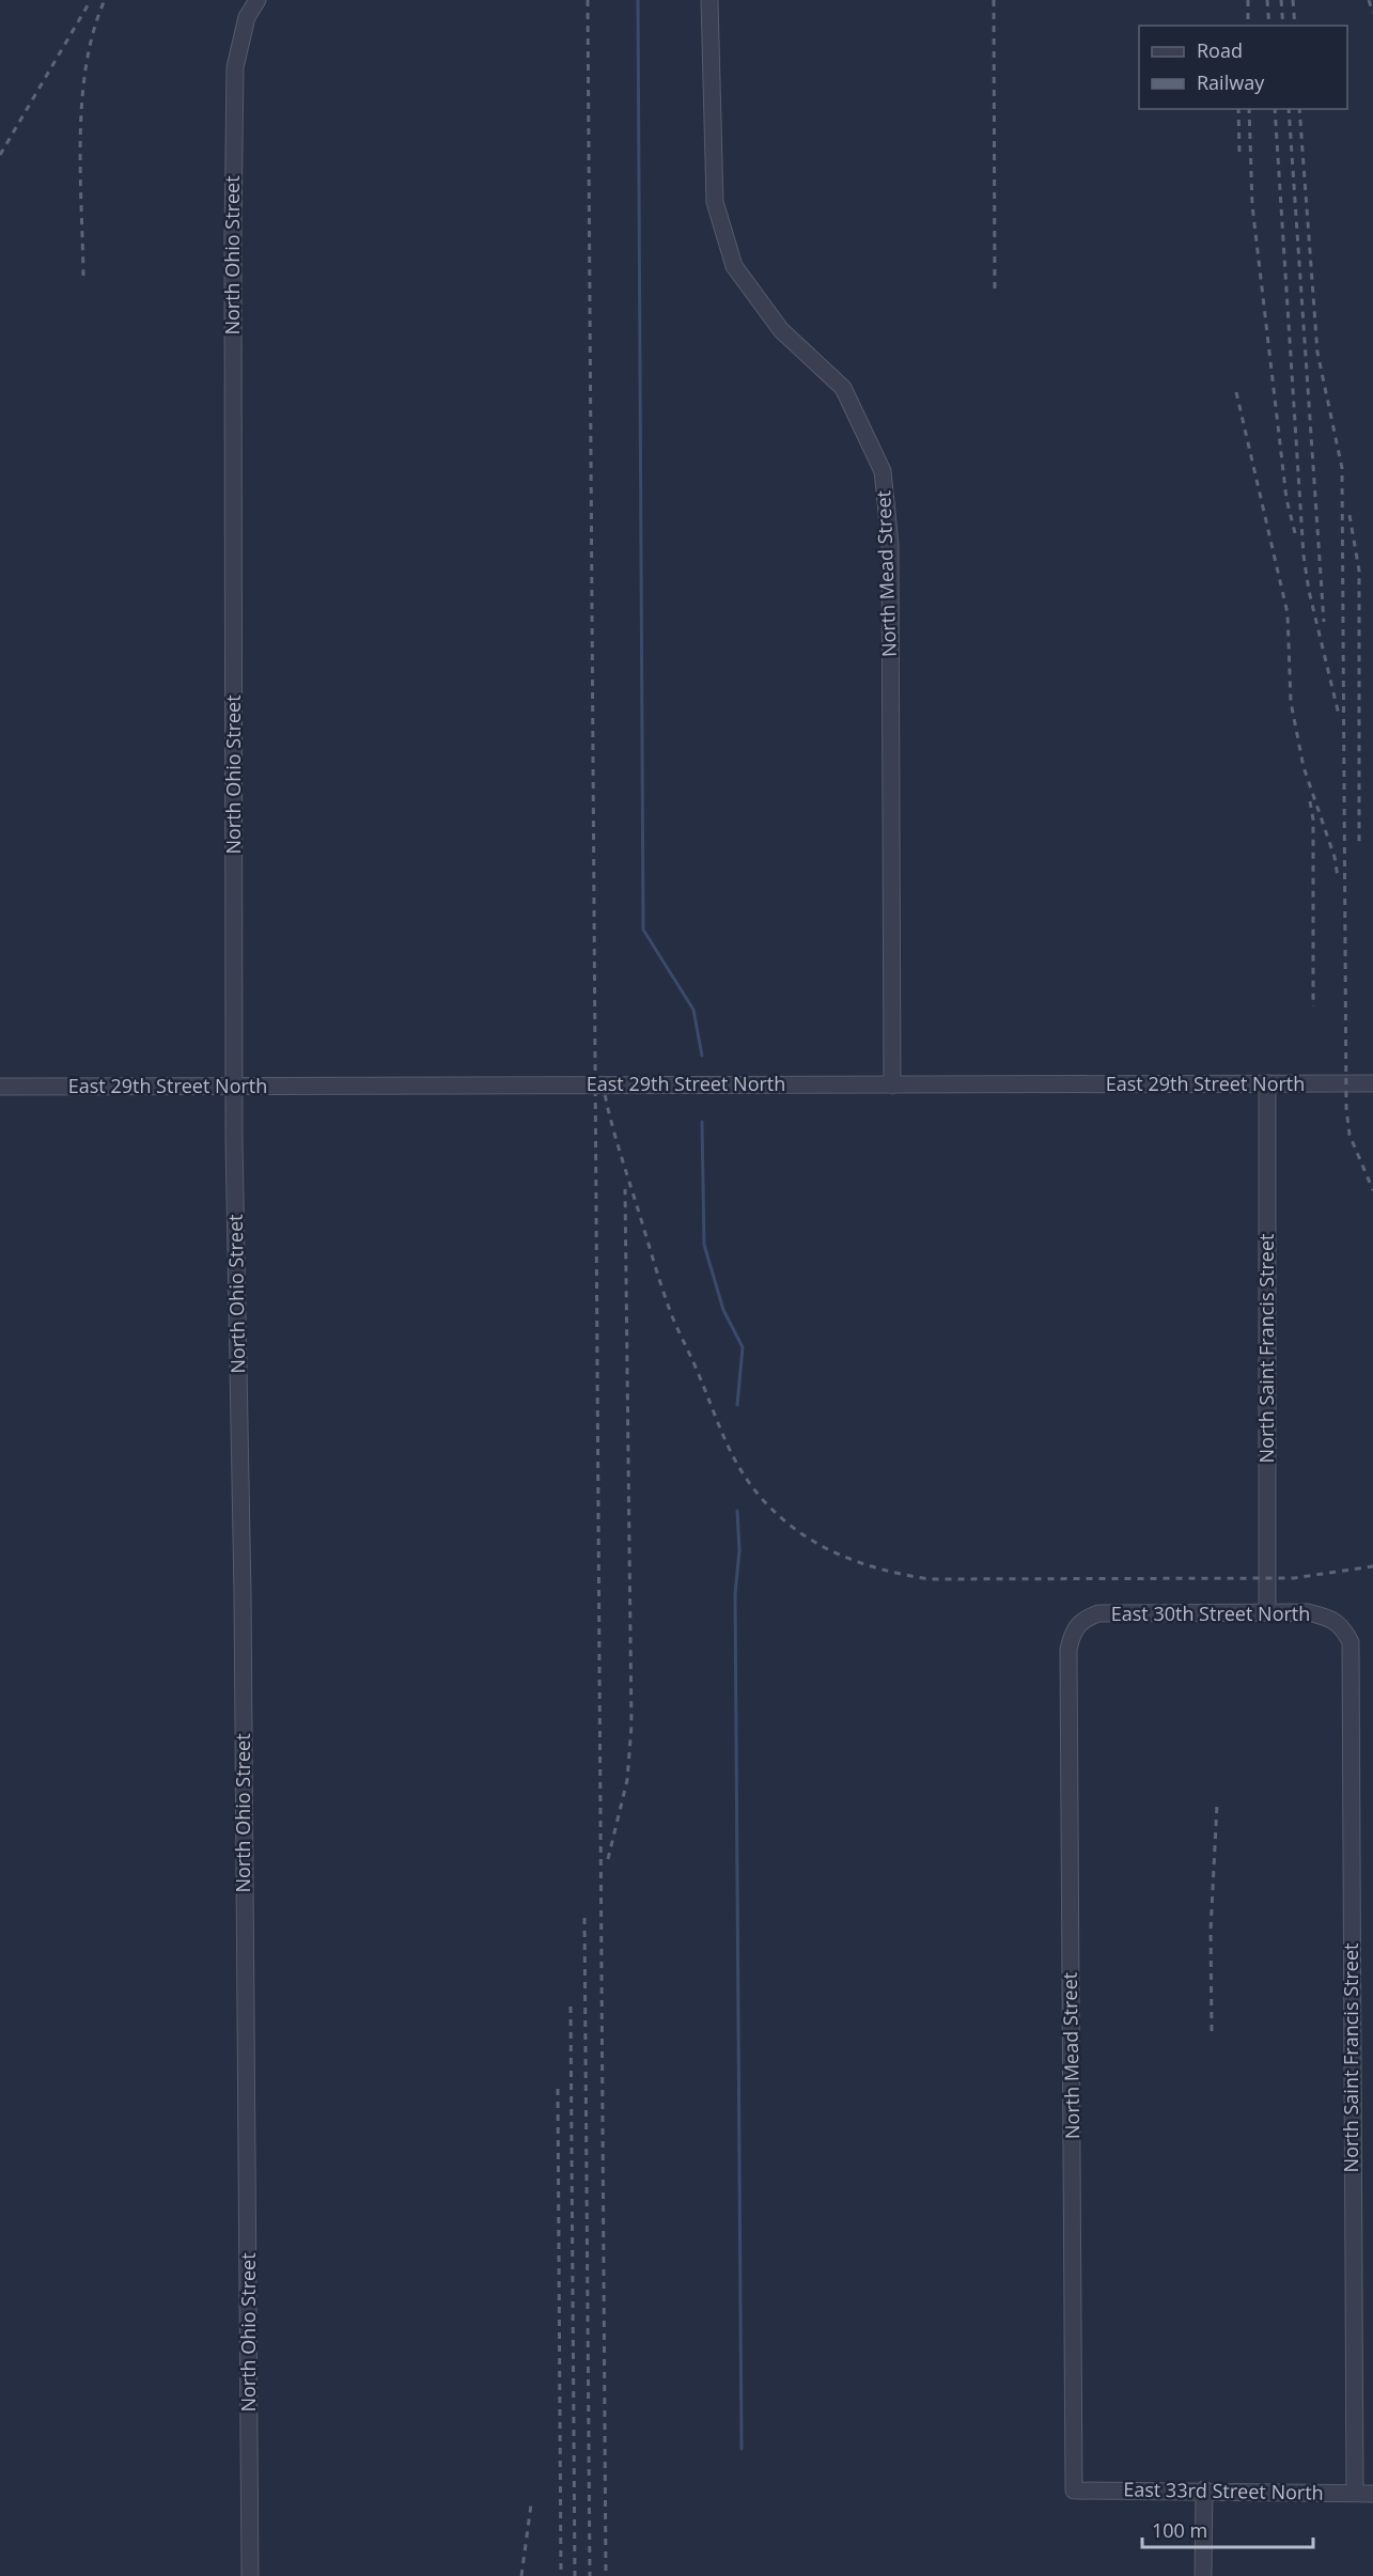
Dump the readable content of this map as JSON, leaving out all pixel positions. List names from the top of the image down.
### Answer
{
  "streets": {
    "street": [
      "North Ohio Street",
      "North Mead Street",
      "East 29th Street North",
      "North Saint Francis Street",
      "East 30th Street North",
      "East 33rd Street North"
    ]
  },
  "crossings": [
    ["North Ohio Street", "East 29th Street North"],
    ["North Mead Street", "East 29th Street North"],
    ["North Mead Street", "East 30th Street North"],
    ["North Mead Street", "East 33rd Street North"],
    ["East 29th Street North", "North Saint Francis Street"],
    ["North Saint Francis Street", "East 30th Street North"],
    ["North Saint Francis Street", "East 33rd Street North"]
  ],
  "legend": ["Road", "Railway"],
  "scale_bar": "100 m"
}
